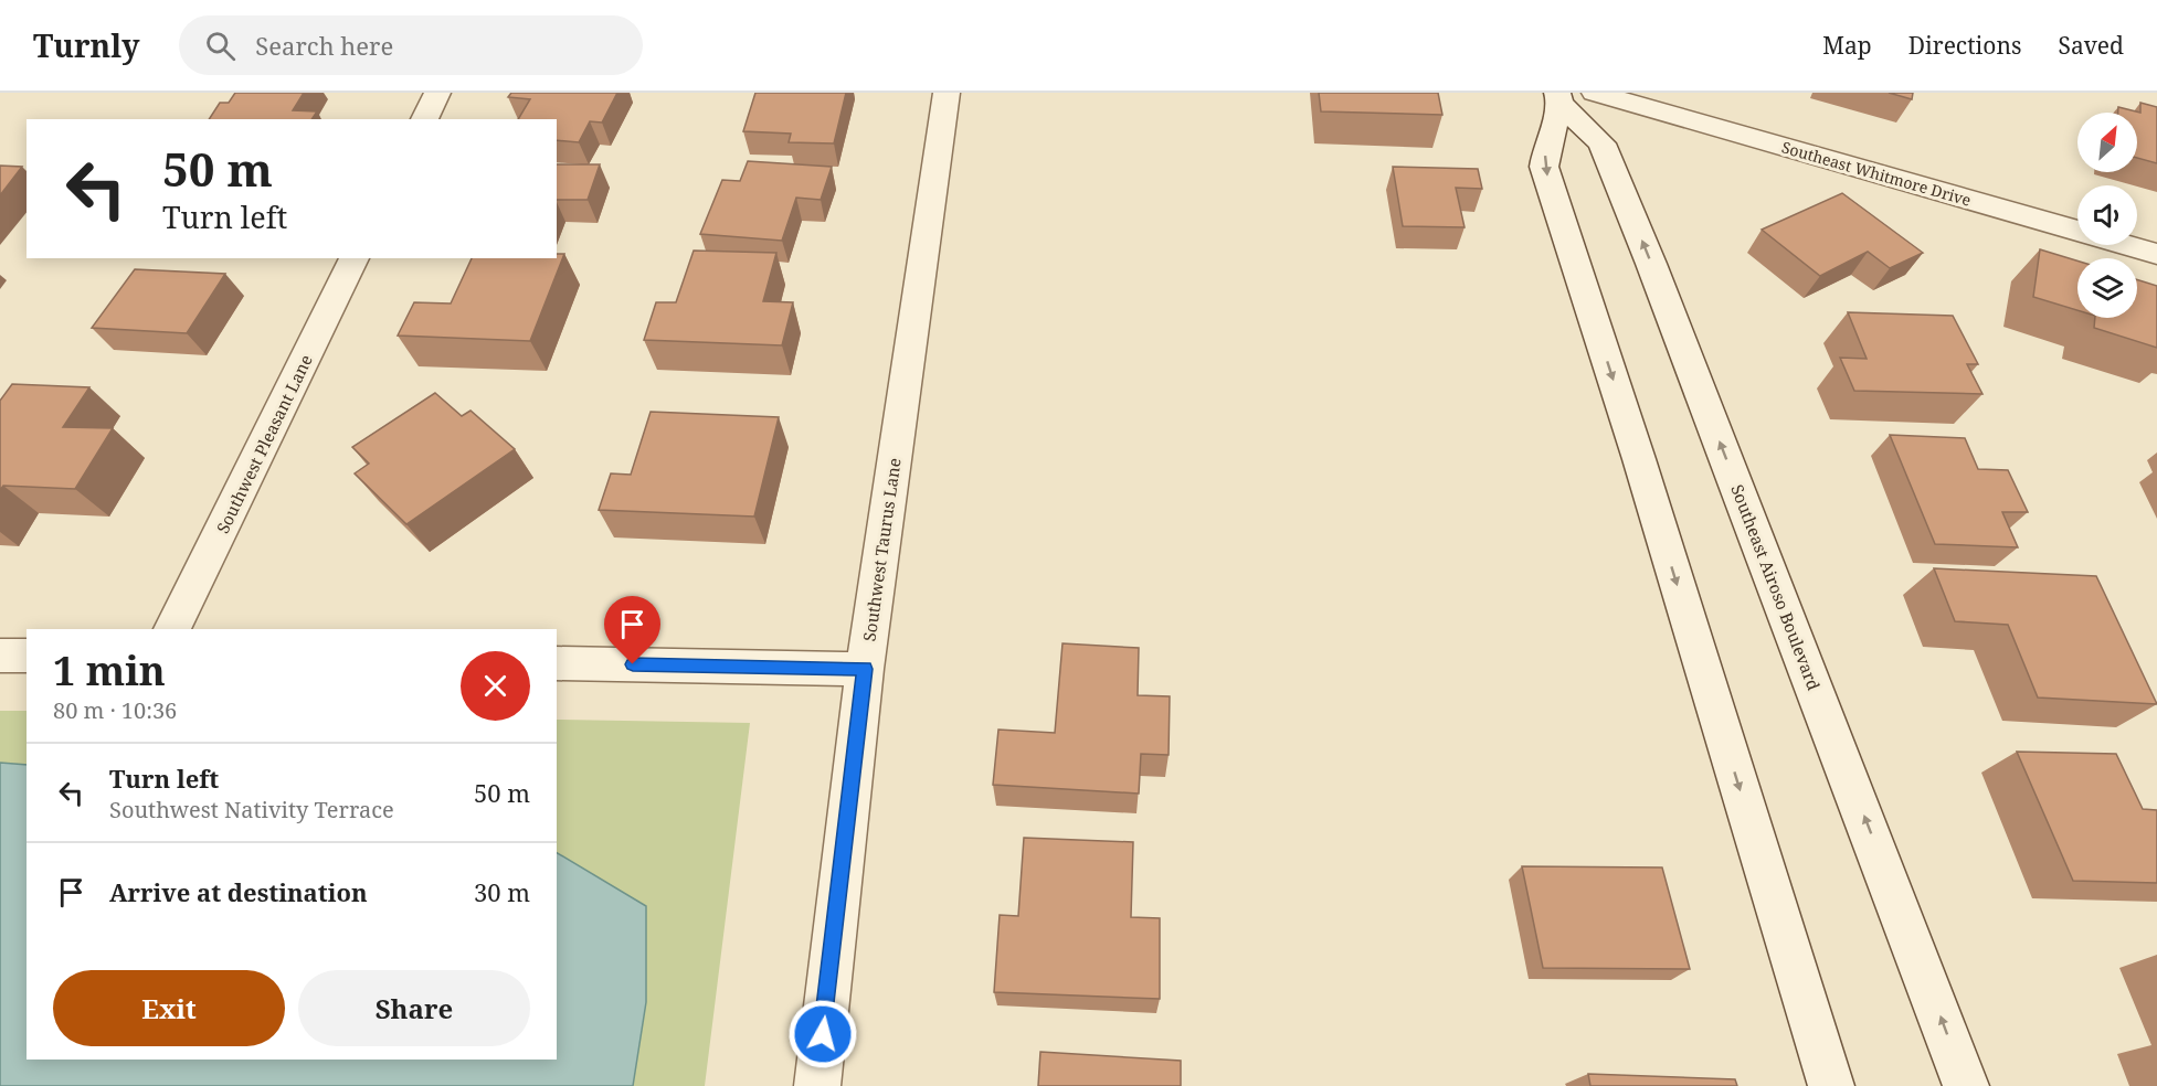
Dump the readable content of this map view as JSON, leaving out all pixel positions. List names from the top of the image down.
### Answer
{
  "streets": {
    "street": [
      "Southeast Whitmore Drive",
      "Southwest Pleasant Lane",
      "Southwest Taurus Lane",
      "Southeast Airoso Boulevard"
    ]
  },
  "north": "top right",
  "page": {
    "header": "Turnly",
    "search": "Search here",
    "nav": ["Map", "Directions", "Saved"],
    "turn": ["50 m", "Turn left"],
    "heading": ["1 min", "80 m · 10:36"],
    "list": [
      {
        "name": "Turn left",
        "note": "Southwest Nativity Terrace",
        "value": "50 m"
      },
      {
        "name": "Arrive at destination",
        "value": "30 m"
      }
    ],
    "buttons": ["Exit", "Share"]
  }
}
